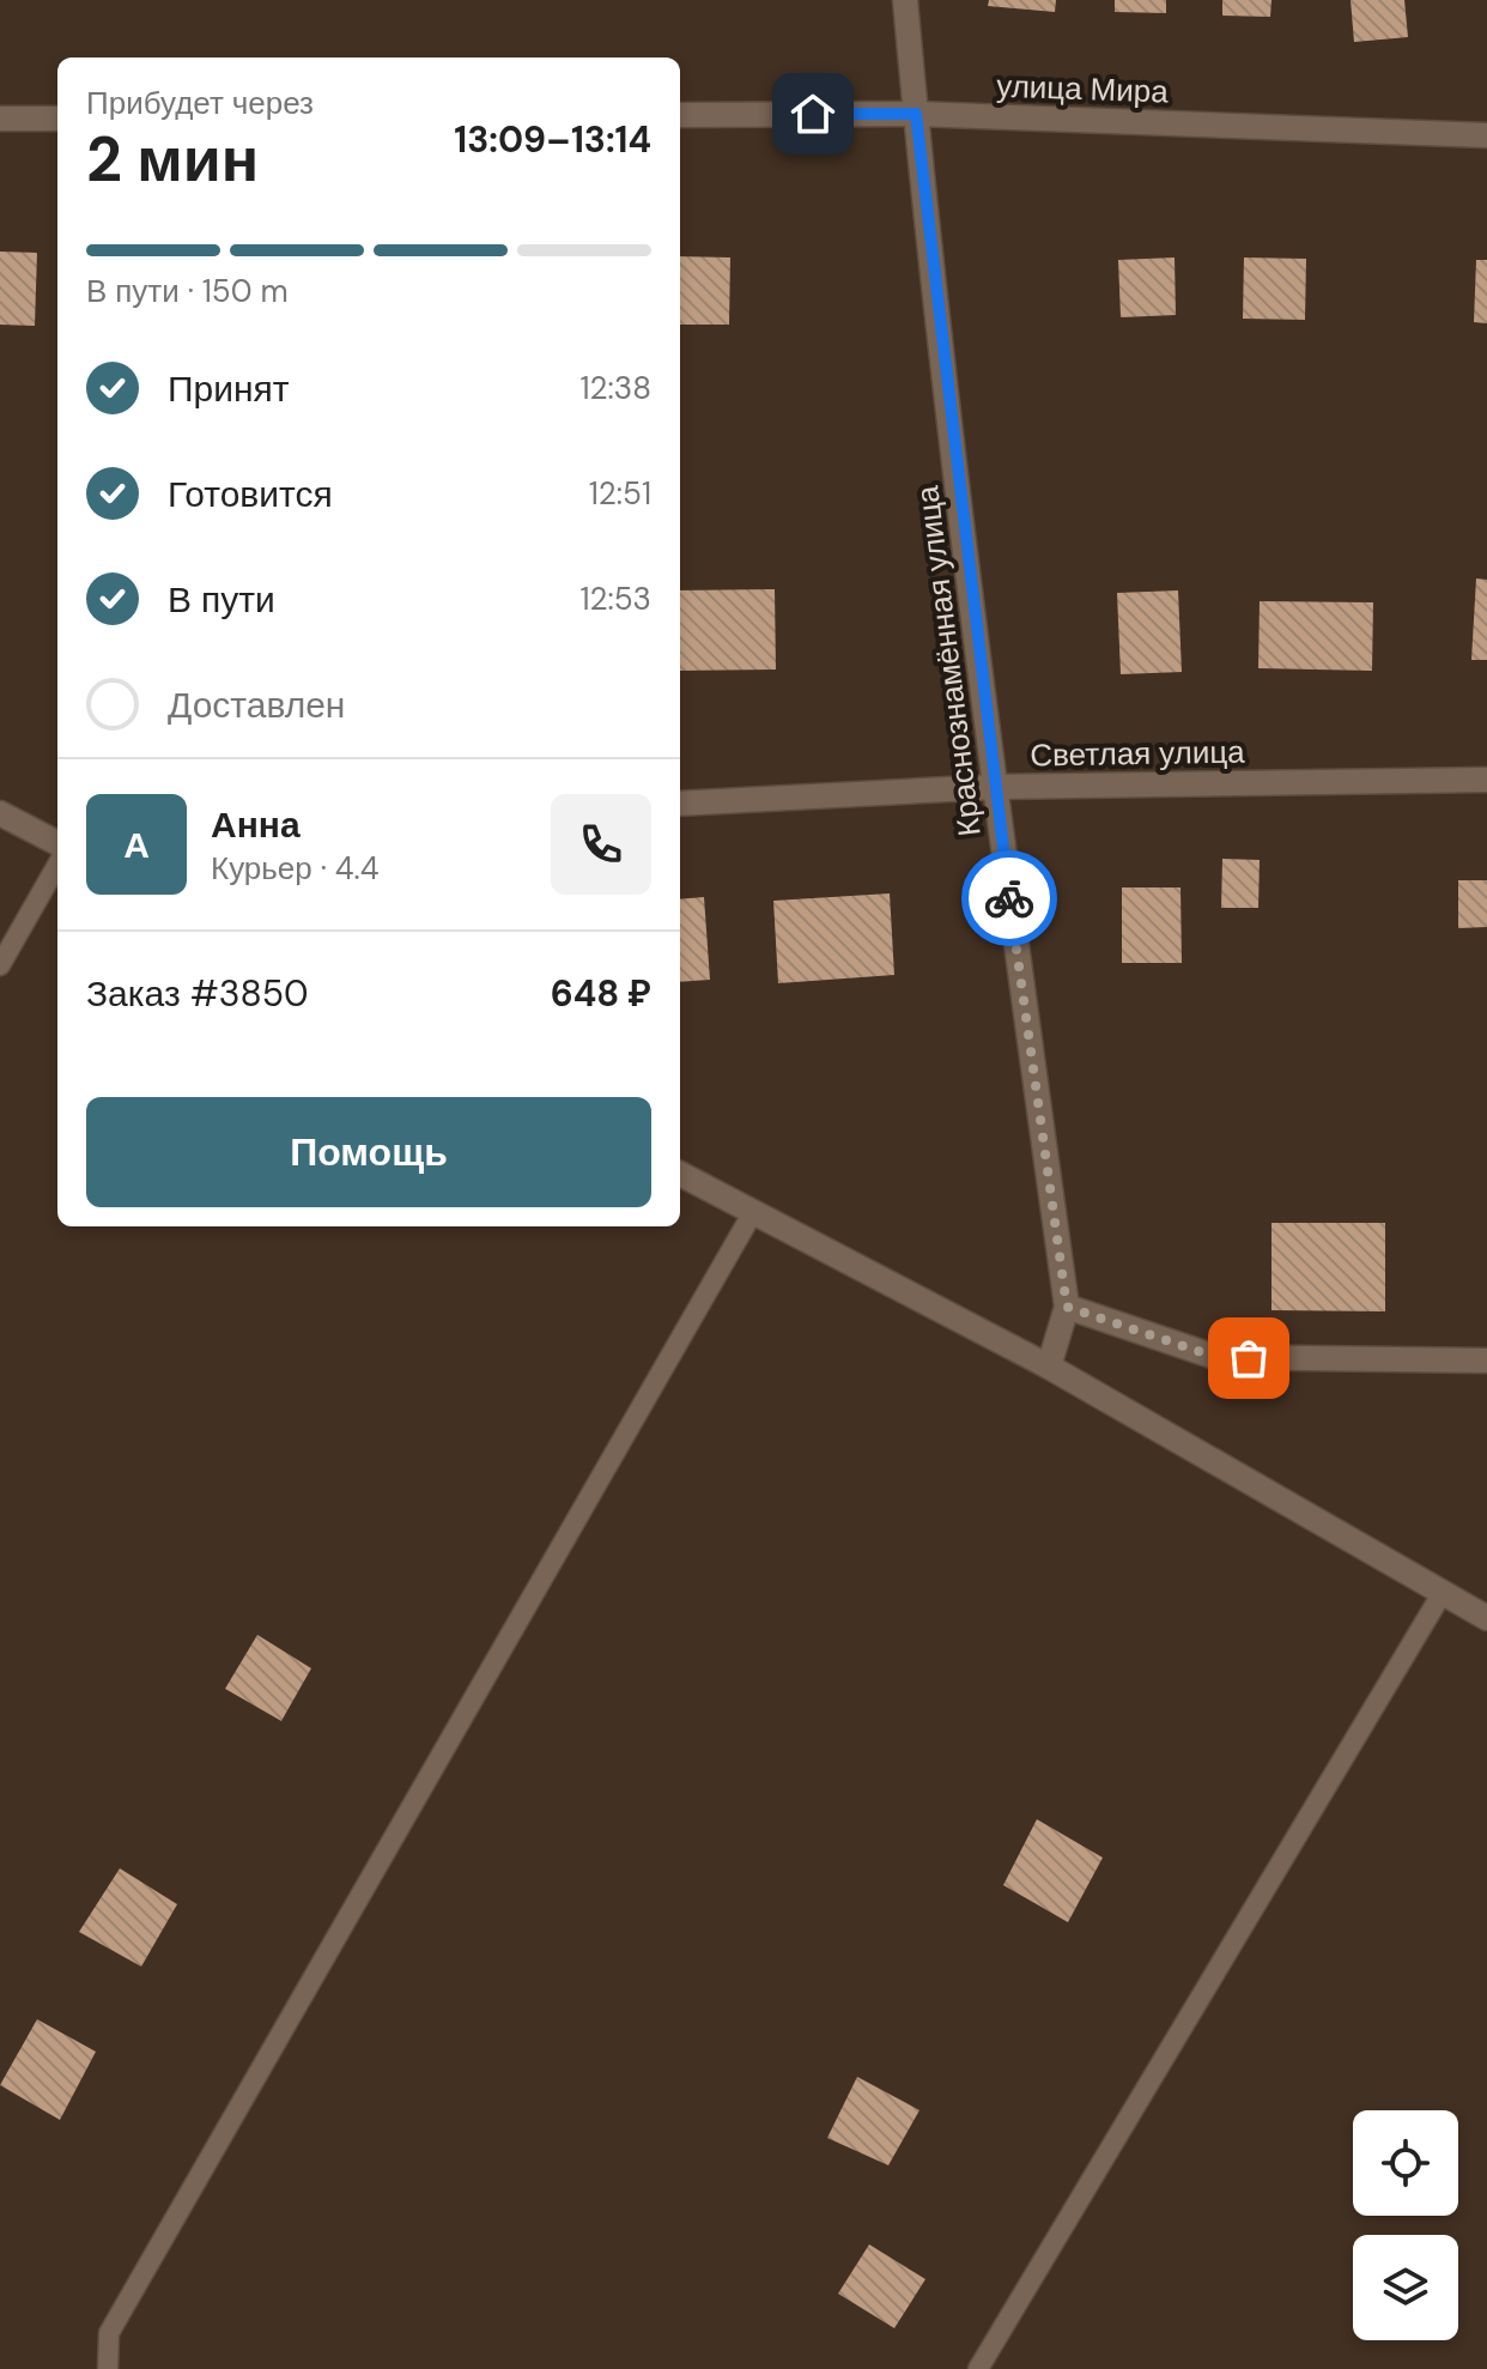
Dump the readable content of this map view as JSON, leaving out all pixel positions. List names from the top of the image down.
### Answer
{
  "streets": {
    "street": ["улица Мира", "Краснознамённая улица", "Светлая улица"]
  },
  "crossings": [
    ["улица Мира", "Краснознамённая улица"],
    ["Краснознамённая улица", "Светлая улица"]
  ],
  "page": {
    "heading": ["2 мин", "Прибудет через", "13:09–13:14"],
    "panel": [
      "Анна",
      "Курьер · 4.4",
      "Заказ #3850",
      "648 ₽"
    ],
    "bar": "В пути · 150 m",
    "list": [
      ["Принят", "12:38"],
      ["Готовится", "12:51"],
      ["В пути", "12:53"],
      "Доставлен"
    ],
    "round": "А",
    "buttons": "Помощь"
  }
}
